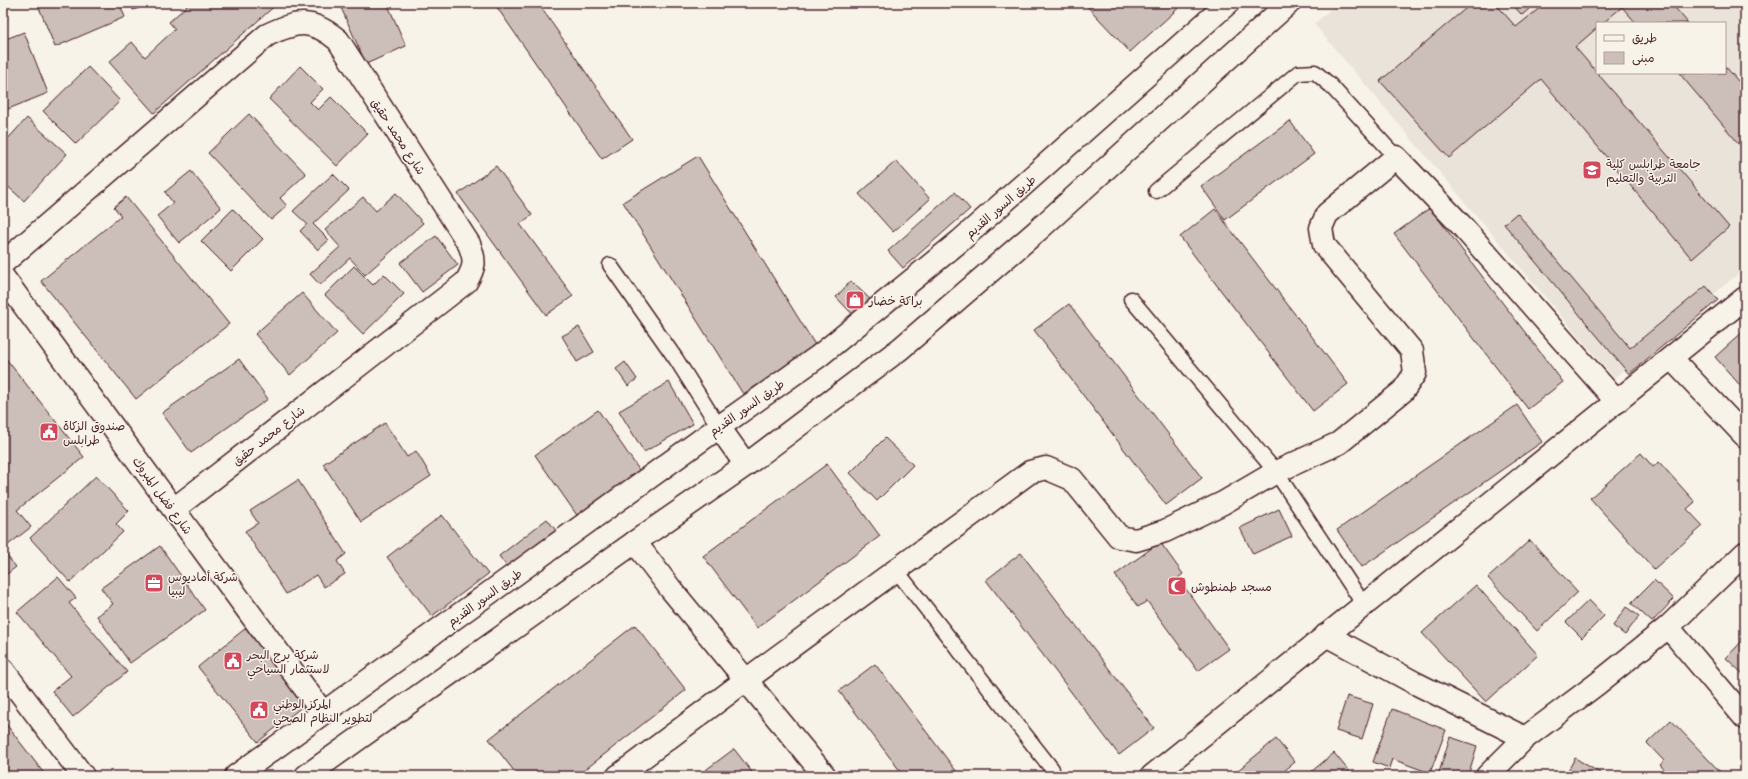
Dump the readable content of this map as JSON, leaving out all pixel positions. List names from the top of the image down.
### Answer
{
  "streets": {
    "street": ["شارع محمد حقيق", "طريق السور القديم", "شارع فضل المبروك"]
  },
  "crossings": [
    ["شارع محمد حقيق", "شارع فضل المبروك"],
    ["طريق السور القديم", "شارع فضل المبروك"]
  ],
  "places": {
    "school or university": ["جامعة طرابلس كلية التربية والتعليم"],
    "shop": ["براكة خضار"],
    "public building": ["صندوق الزكاة طرابلس", "شركة برج البحر لاستثمار السياحي", "المركز الوطني لتطوير النظام الصحي"],
    "office": ["شركة أماديوس ليبيا"],
    "mosque": ["مسجد طمنطوش"]
  },
  "legend": ["طريق", "مبنى"]
}
